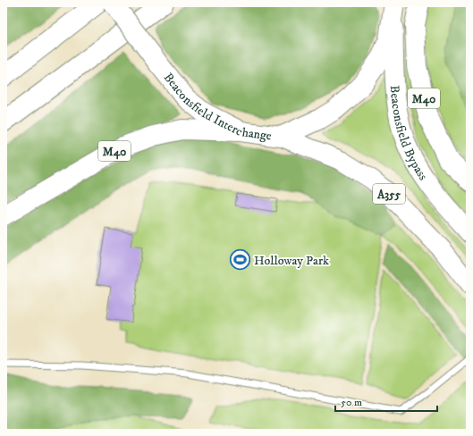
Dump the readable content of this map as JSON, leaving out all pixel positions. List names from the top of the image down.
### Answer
{
  "streets": {
    "highway": ["M40", "Beaconsfield Interchange"],
    "main road": ["Beaconsfield Bypass", "A355"]
  },
  "crossings": [
    ["M40", "Beaconsfield Interchange"],
    ["Beaconsfield Interchange", "Beaconsfield Bypass"],
    ["Beaconsfield Interchange", "A355"]
  ],
  "places": {
    "sports": ["Holloway Park"]
  },
  "scale_bar": "50 m"
}
